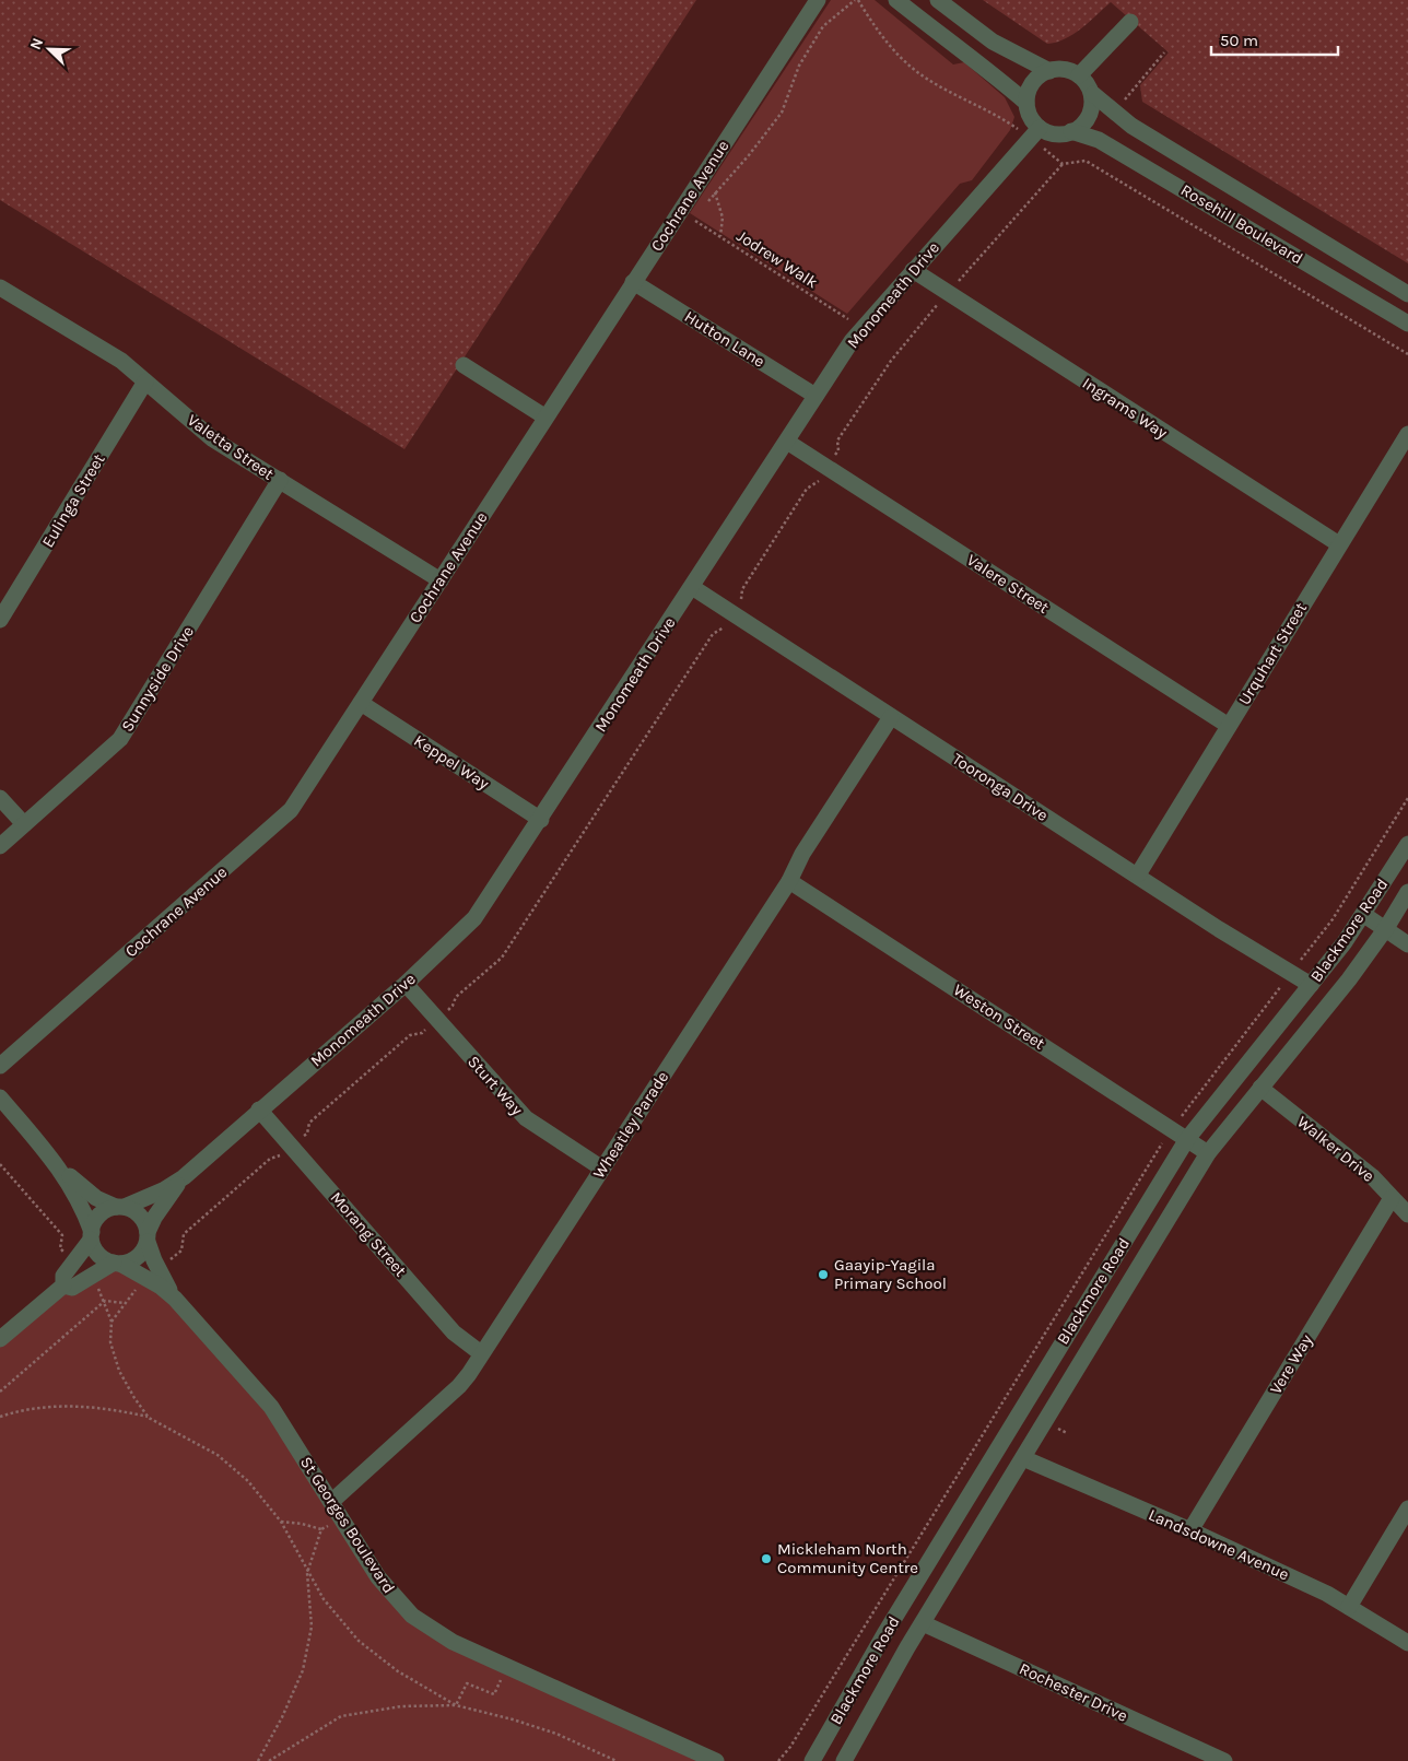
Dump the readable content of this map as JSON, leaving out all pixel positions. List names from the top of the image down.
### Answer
{
  "streets": {
    "street": [
      "Cochrane Avenue",
      "Rosehill Boulevard",
      "Monomeath Drive",
      "Hutton Lane",
      "Ingrams Way",
      "Valetta Street",
      "Eulinga Street",
      "Valere Street",
      "Urquhart Street",
      "Sunnyside Drive",
      "Keppel Way",
      "Tooronga Drive",
      "Blackmore Road",
      "Weston Street",
      "Sturt Way",
      "Wheatley Parade",
      "Walker Drive",
      "Morang Street",
      "Vere Way",
      "St Georges Boulevard",
      "Landsdowne Avenue",
      "Rochester Drive"
    ],
    "path": ["Jodrew Walk"]
  },
  "crossings": [
    ["Cochrane Avenue", "Hutton Lane"],
    ["Cochrane Avenue", "Valetta Street"],
    ["Cochrane Avenue", "Keppel Way"],
    ["Rosehill Boulevard", "Monomeath Drive"],
    ["Jodrew Walk", "Monomeath Drive"],
    ["Monomeath Drive", "Hutton Lane"],
    ["Monomeath Drive", "Ingrams Way"],
    ["Monomeath Drive", "Valere Street"],
    ["Monomeath Drive", "Keppel Way"],
    ["Monomeath Drive", "Tooronga Drive"],
    ["Monomeath Drive", "Sturt Way"],
    ["Monomeath Drive", "Morang Street"],
    ["Monomeath Drive", "St Georges Boulevard"],
    ["Ingrams Way", "Urquhart Street"],
    ["Valetta Street", "Eulinga Street"],
    ["Valetta Street", "Sunnyside Drive"],
    ["Valere Street", "Urquhart Street"],
    ["Urquhart Street", "Tooronga Drive"],
    ["Tooronga Drive", "Blackmore Road"],
    ["Tooronga Drive", "Wheatley Parade"],
    ["Blackmore Road", "Weston Street"],
    ["Blackmore Road", "Walker Drive"],
    ["Blackmore Road", "Landsdowne Avenue"],
    ["Blackmore Road", "Rochester Drive"],
    ["Weston Street", "Wheatley Parade"],
    ["Sturt Way", "Wheatley Parade"],
    ["Wheatley Parade", "Morang Street"],
    ["Wheatley Parade", "St Georges Boulevard"],
    ["Walker Drive", "Vere Way"],
    ["Vere Way", "Landsdowne Avenue"]
  ],
  "places": ["Gaayip-Yagila Primary School", "Mickleham North Community Centre"],
  "scale_bar": "50 m",
  "north": "top left"
}
